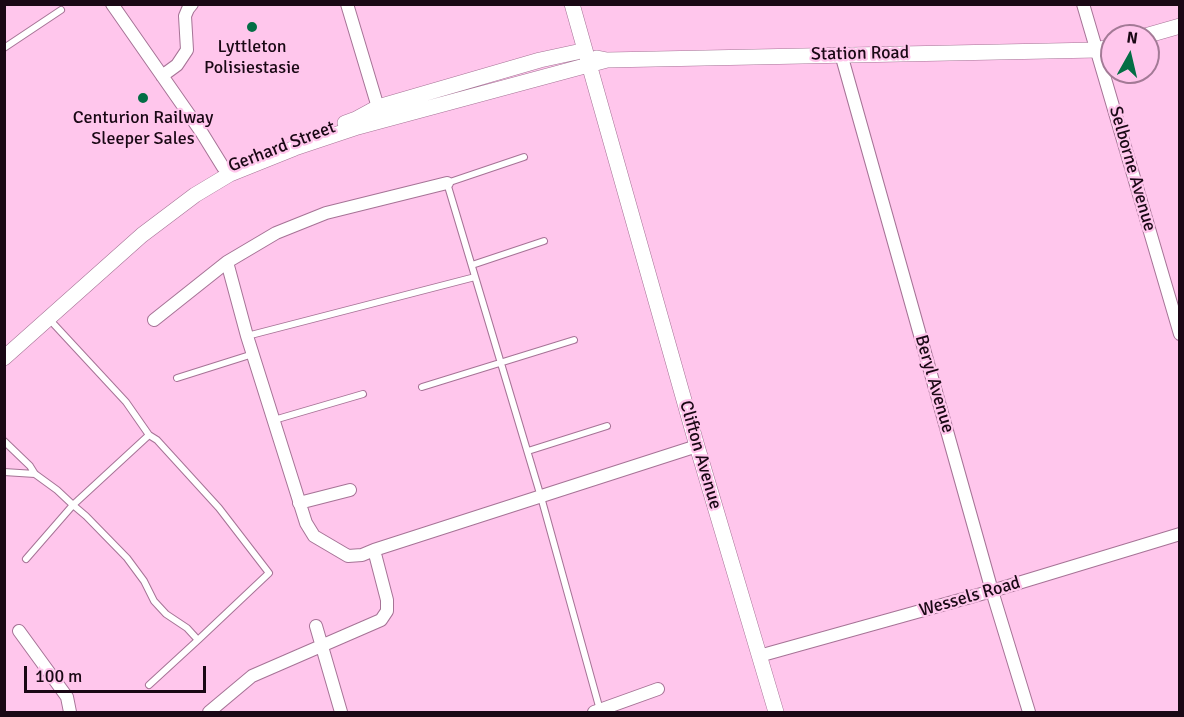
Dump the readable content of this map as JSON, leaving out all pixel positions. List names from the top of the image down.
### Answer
{
  "streets": {
    "street": [
      "Station Road",
      "Gerhard Street",
      "Selborne Avenue",
      "Beryl Avenue",
      "Clifton Avenue",
      "Wessels Road"
    ]
  },
  "crossings": [
    ["Station Road", "Gerhard Street"],
    ["Station Road", "Beryl Avenue"],
    ["Station Road", "Clifton Avenue"],
    ["Gerhard Street", "Clifton Avenue"],
    ["Beryl Avenue", "Wessels Road"],
    ["Clifton Avenue", "Wessels Road"]
  ],
  "places": ["Lyttleton Polisiestasie", "Centurion Railway Sleeper Sales"],
  "scale_bar": "100 m",
  "north": "top"
}
